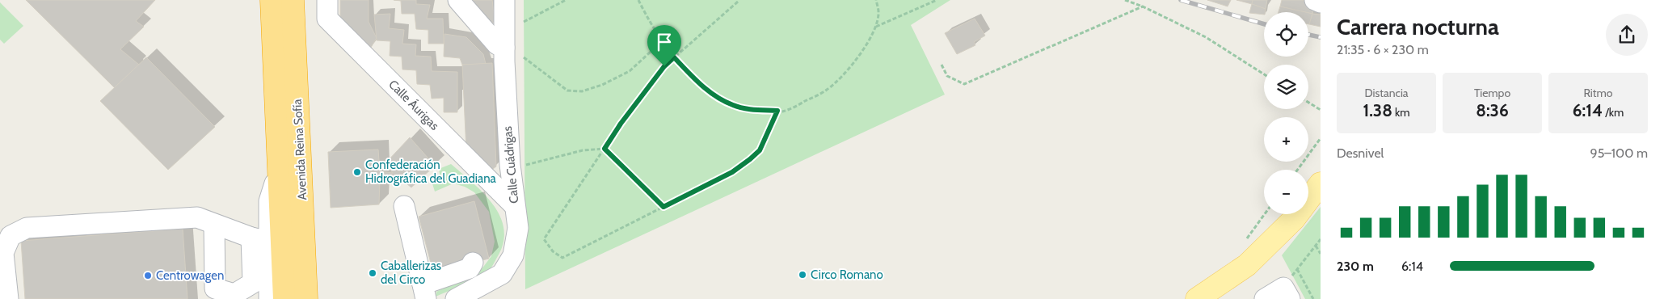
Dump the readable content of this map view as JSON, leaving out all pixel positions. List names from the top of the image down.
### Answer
{
  "streets": {
    "highway": ["Avenida Reina Sofía"],
    "street": ["Calle Áurigas", "Calle Cuádrigas"]
  },
  "crossings": [
    ["Calle Áurigas", "Calle Cuádrigas"]
  ],
  "places": [
    "Confederación Hidrográfica del Guadiana",
    "Caballerizas del Circo",
    "Circo Romano",
    "Centrowagen"
  ],
  "page": {
    "heading": ["Carrera nocturna", "21:35 · 6 × 230 m"],
    "map_buttons": ["+", "−"],
    "stats": [
      ["Distancia", "1.38 km"],
      ["Tiempo", "8:36"],
      ["Ritmo", "6:14 /km"]
    ],
    "chart": ["Desnivel", "95–100 m"],
    "list": [
      {
        "name": "230 m",
        "note": "6:14"
      }
    ]
  }
}
